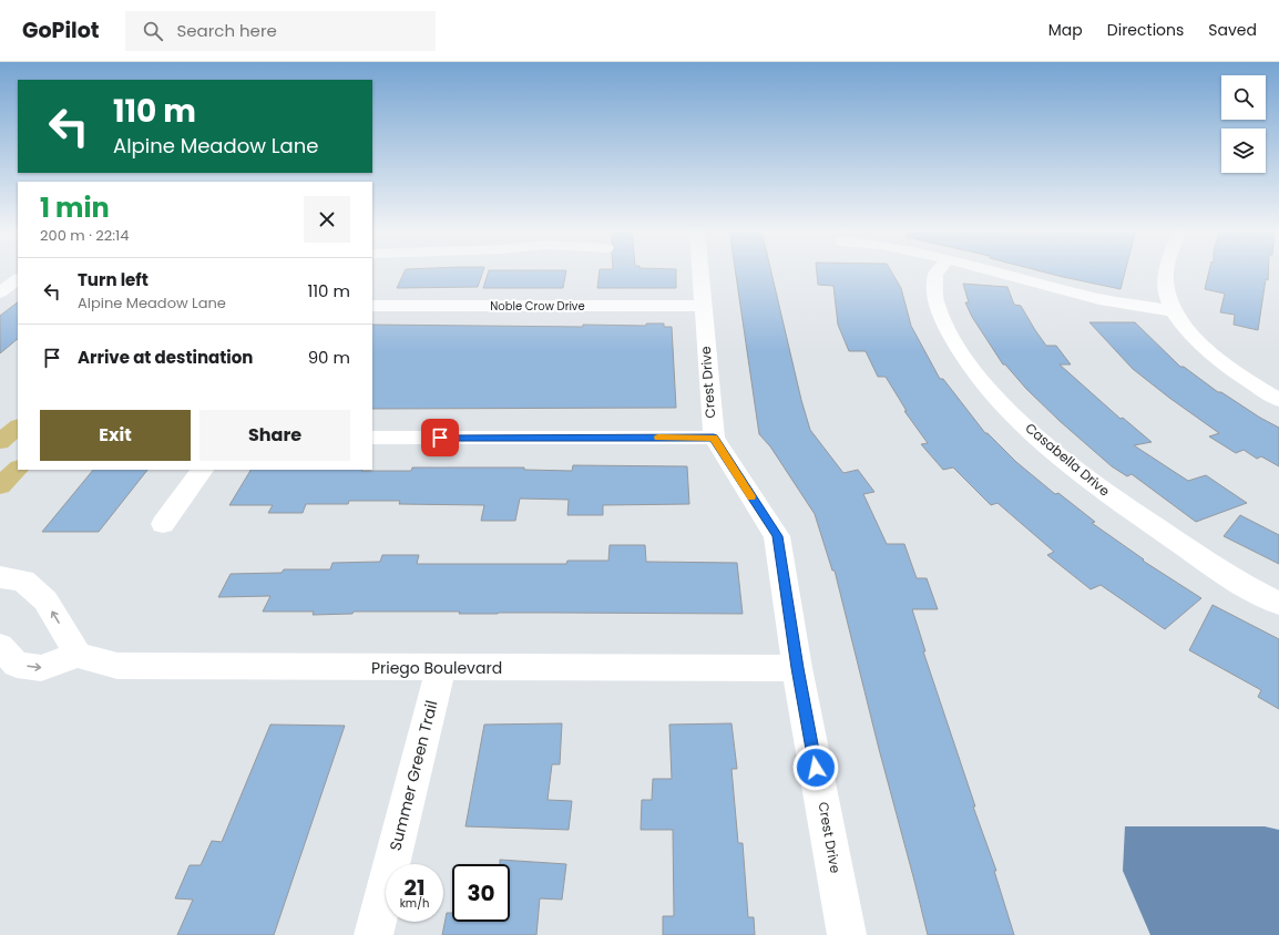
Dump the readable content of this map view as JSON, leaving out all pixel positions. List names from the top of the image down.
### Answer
{
  "streets": {
    "street": [
      "Noble Crow Drive",
      "Crest Drive",
      "Casabella Drive",
      "Priego Boulevard",
      "Summer Green Trail"
    ]
  },
  "crossings": [
    ["Noble Crow Drive", "Crest Drive"],
    ["Crest Drive", "Priego Boulevard"],
    ["Priego Boulevard", "Summer Green Trail"]
  ],
  "page": {
    "header": "GoPilot",
    "search": "Search here",
    "nav": ["Map", "Directions", "Saved"],
    "turn": ["110 m", "Alpine Meadow Lane"],
    "heading": ["1 min", "200 m · 22:14"],
    "list": [
      {
        "name": "Turn left",
        "note": "Alpine Meadow Lane",
        "value": "110 m"
      },
      {
        "name": "Arrive at destination",
        "value": "90 m"
      }
    ],
    "buttons": ["Exit", "Share"],
    "speed": "21 km/h",
    "limit": "30"
  }
}
